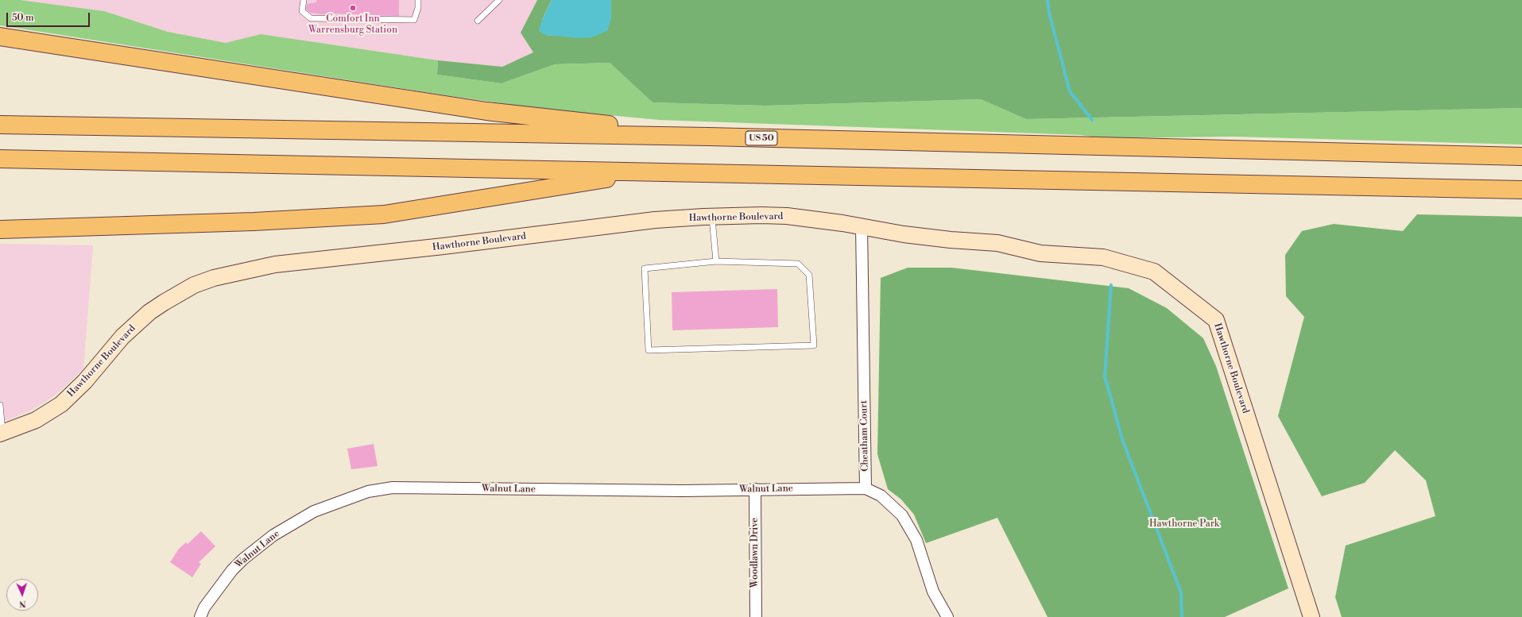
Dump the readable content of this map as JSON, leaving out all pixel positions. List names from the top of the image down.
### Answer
{
  "streets": {
    "highway": ["US 50"],
    "street": [
      "Hawthorne Boulevard",
      "Cheatham Court",
      "Walnut Lane",
      "Woodlawn Drive"
    ]
  },
  "crossings": [
    ["Hawthorne Boulevard", "Cheatham Court"],
    ["Cheatham Court", "Walnut Lane"],
    ["Walnut Lane", "Woodlawn Drive"]
  ],
  "parks": ["Hawthorne Park"],
  "places": ["Comfort Inn Warrensburg Station"],
  "scale_bar": "50 m",
  "north": "bottom"
}
